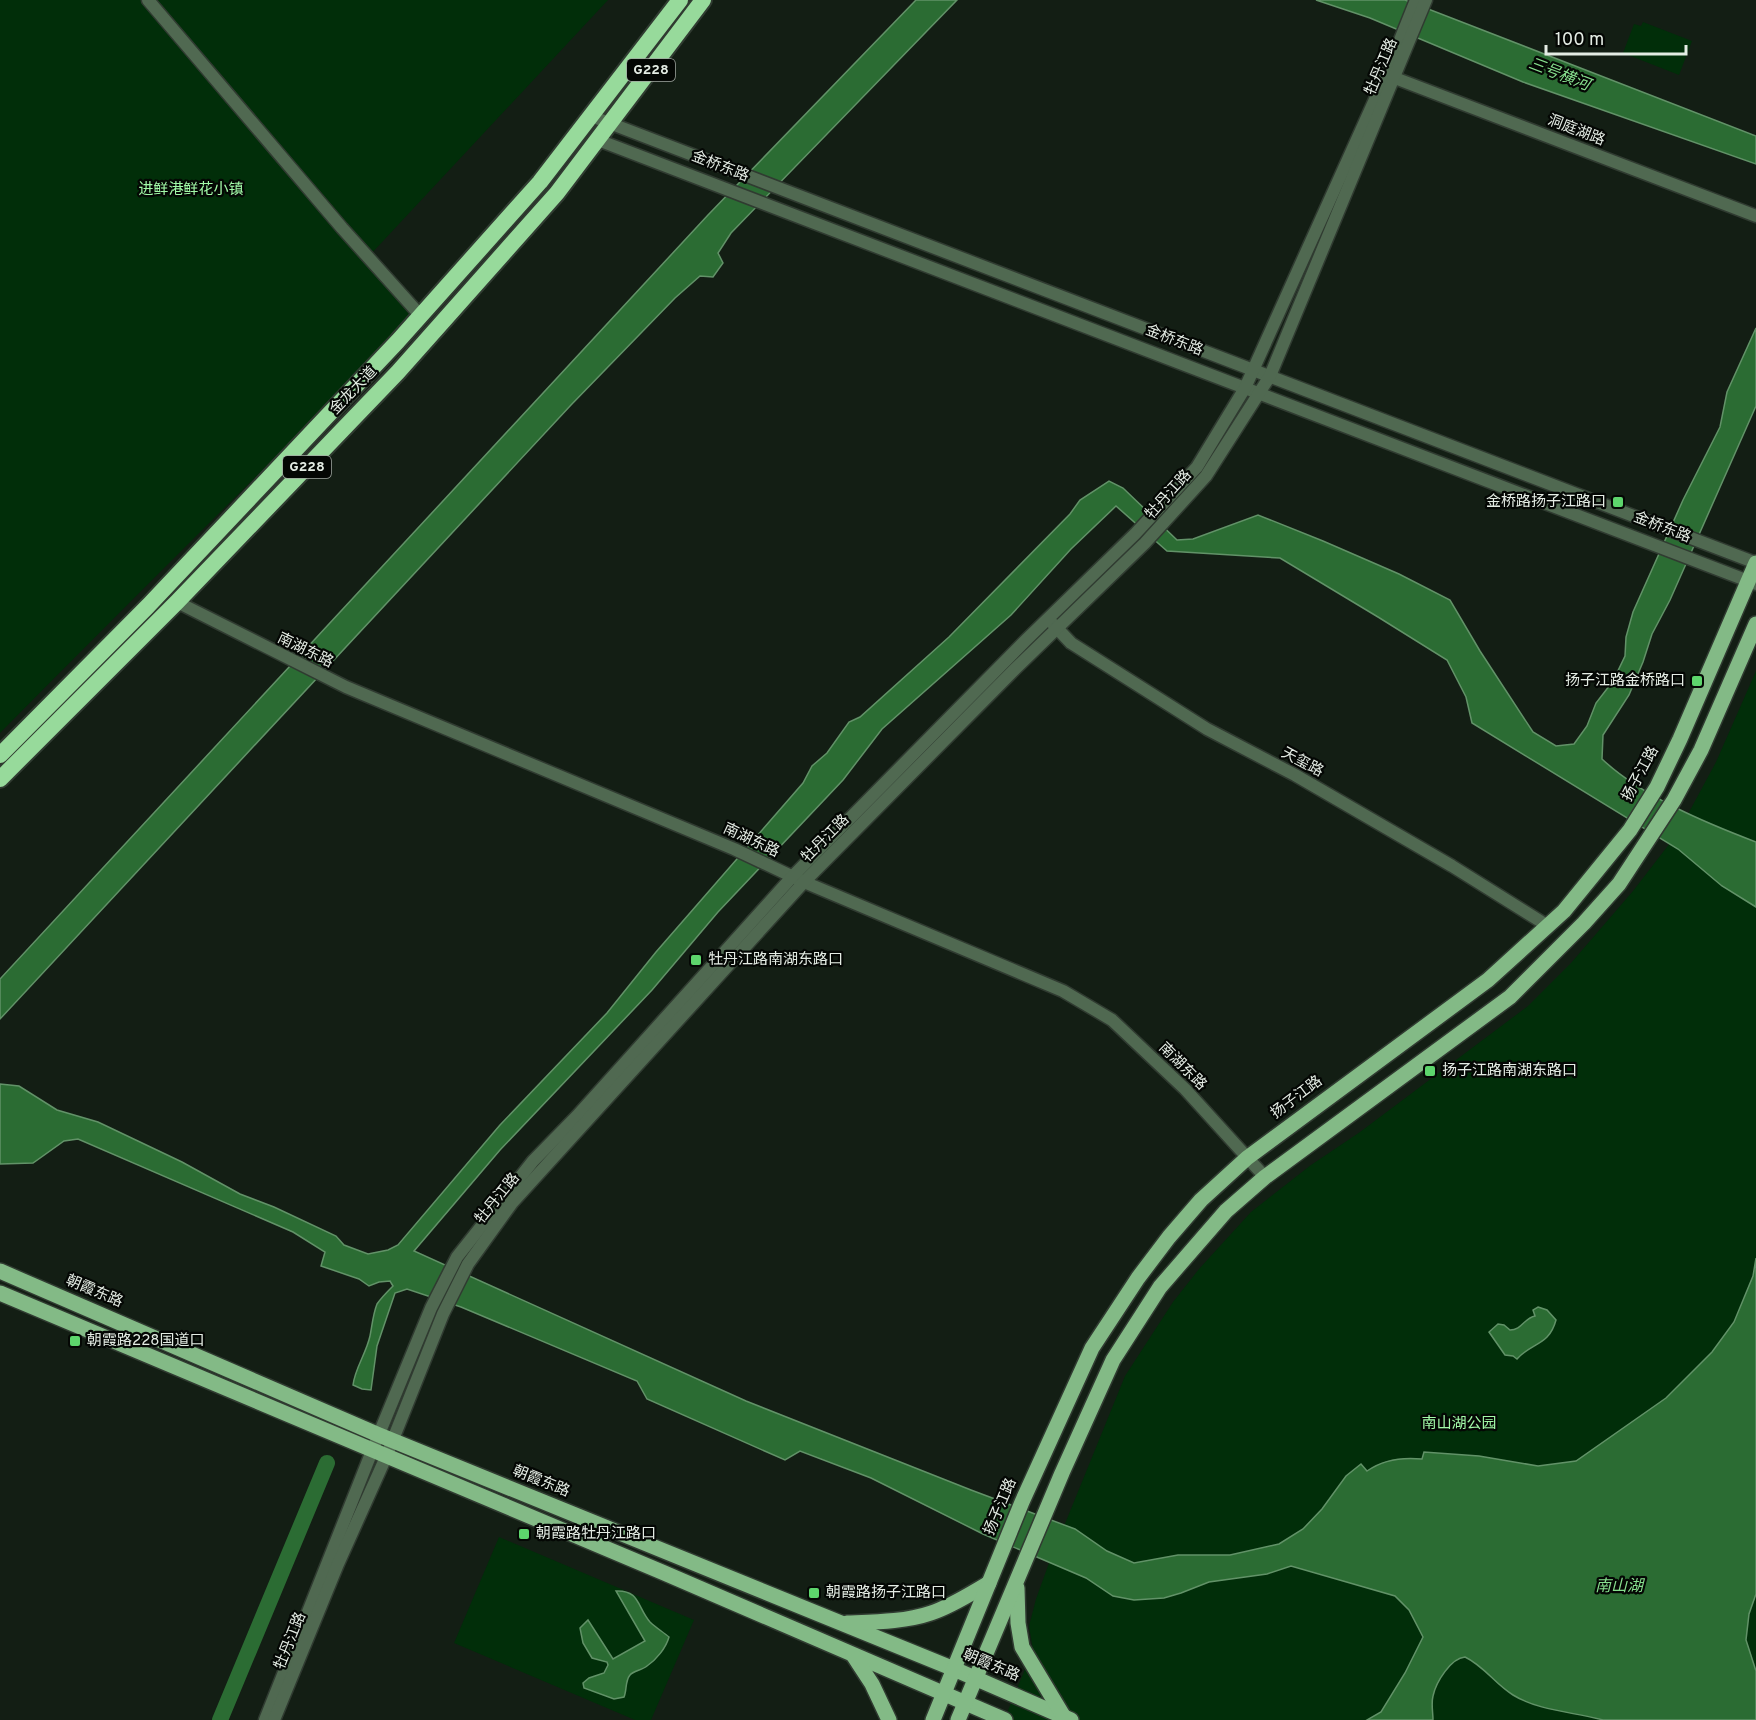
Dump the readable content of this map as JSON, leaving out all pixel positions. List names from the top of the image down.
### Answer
{
  "streets": {
    "highway": ["G228", "金龙大道"],
    "main road": ["金桥东路", "扬子江路", "朝霞东路"],
    "street": [
      "牡丹江路",
      "洞庭湖路",
      "南湖东路",
      "天玺路"
    ]
  },
  "crossings": [
    ["牡丹江路", "洞庭湖路"],
    ["牡丹江路", "金桥东路"],
    ["牡丹江路", "南湖东路"],
    ["牡丹江路", "天玺路"],
    ["牡丹江路", "朝霞东路"],
    ["金桥东路", "金龙大道"],
    ["金桥东路", "扬子江路"],
    ["金龙大道", "南湖东路"],
    ["南湖东路", "扬子江路"],
    ["天玺路", "扬子江路"],
    ["扬子江路", "朝霞东路"]
  ],
  "water": ["三号横河", "南山湖"],
  "parks": ["进鲜港鲜花小镇", "南山湖公园"],
  "places": {
    "transit": [
      "金桥路扬子江路口",
      "扬子江路金桥路口",
      "牡丹江路南湖东路口",
      "扬子江路南湖东路口",
      "朝霞路228国道口",
      "朝霞路牡丹江路口",
      "朝霞路扬子江路口"
    ]
  },
  "scale_bar": "100 m"
}
